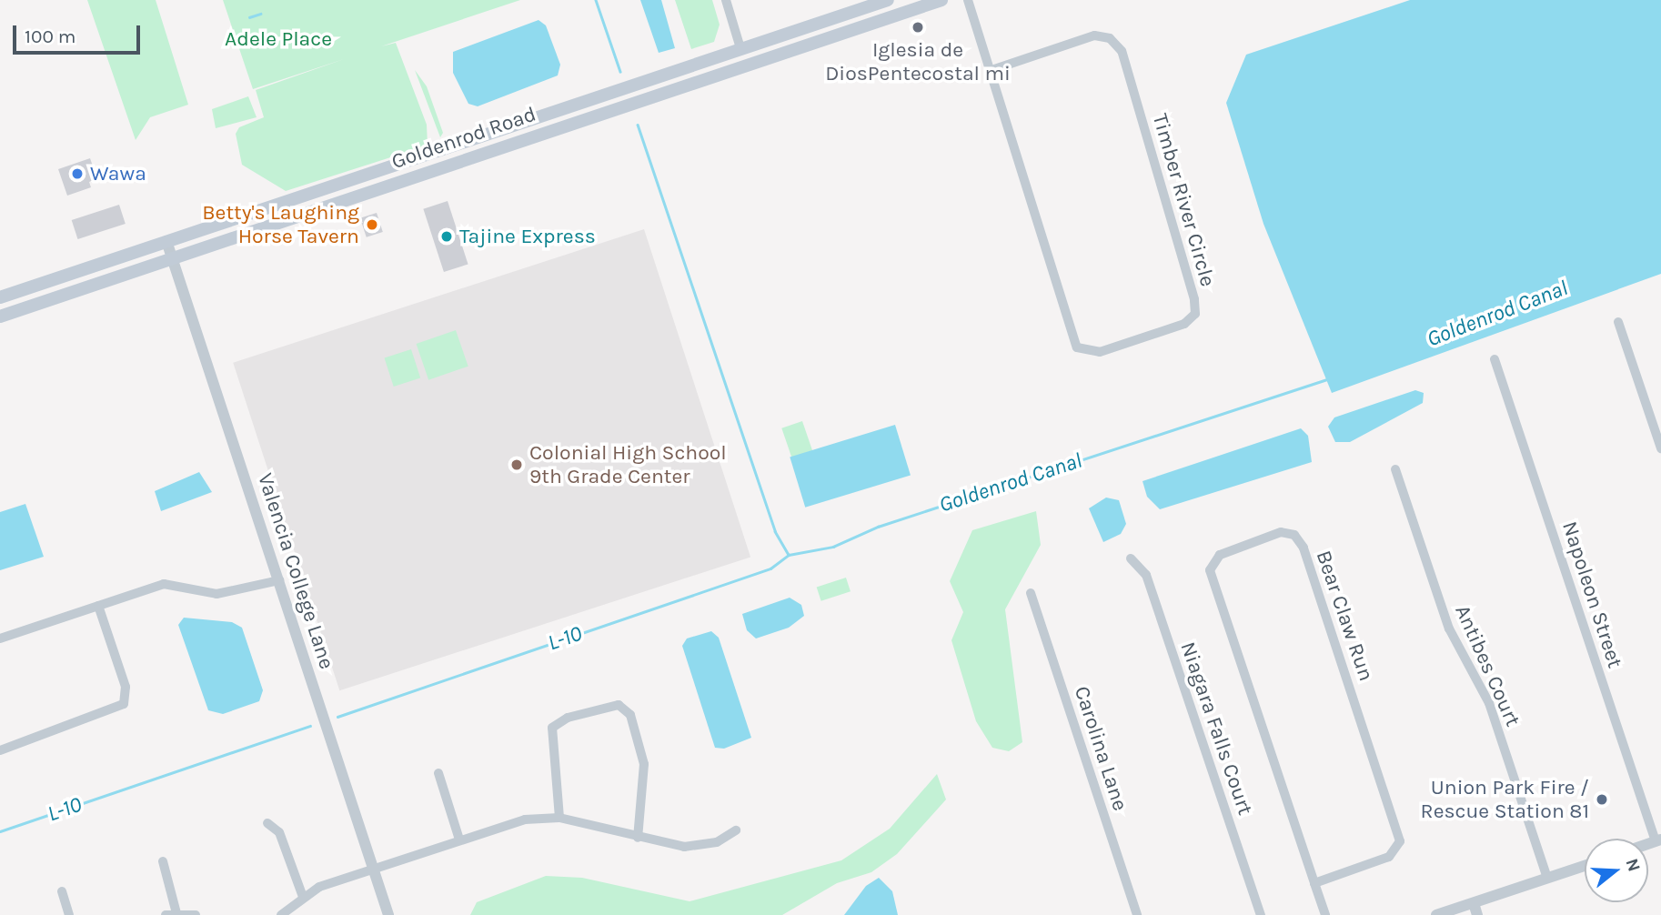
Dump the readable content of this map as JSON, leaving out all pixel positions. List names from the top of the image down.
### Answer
{
  "streets": {
    "main road": ["Goldenrod Road"],
    "street": [
      "Timber River Circle",
      "Valencia College Lane",
      "Napoleon Street",
      "Bear Claw Run",
      "Antibes Court",
      "Niagara Falls Court",
      "Carolina Lane"
    ]
  },
  "crossings": [
    ["Goldenrod Road", "Valencia College Lane"]
  ],
  "water": ["Goldenrod Canal", "L-10"],
  "parks": ["Adele Place"],
  "places": [
    "Iglesia de DiosPentecostal mi",
    "Wawa",
    "Betty's Laughing Horse Tavern",
    "Tajine Express",
    "Colonial High School 9th Grade Center",
    "Union Park Fire / Rescue Station 81"
  ],
  "scale_bar": "100 m",
  "north": "right"
}
